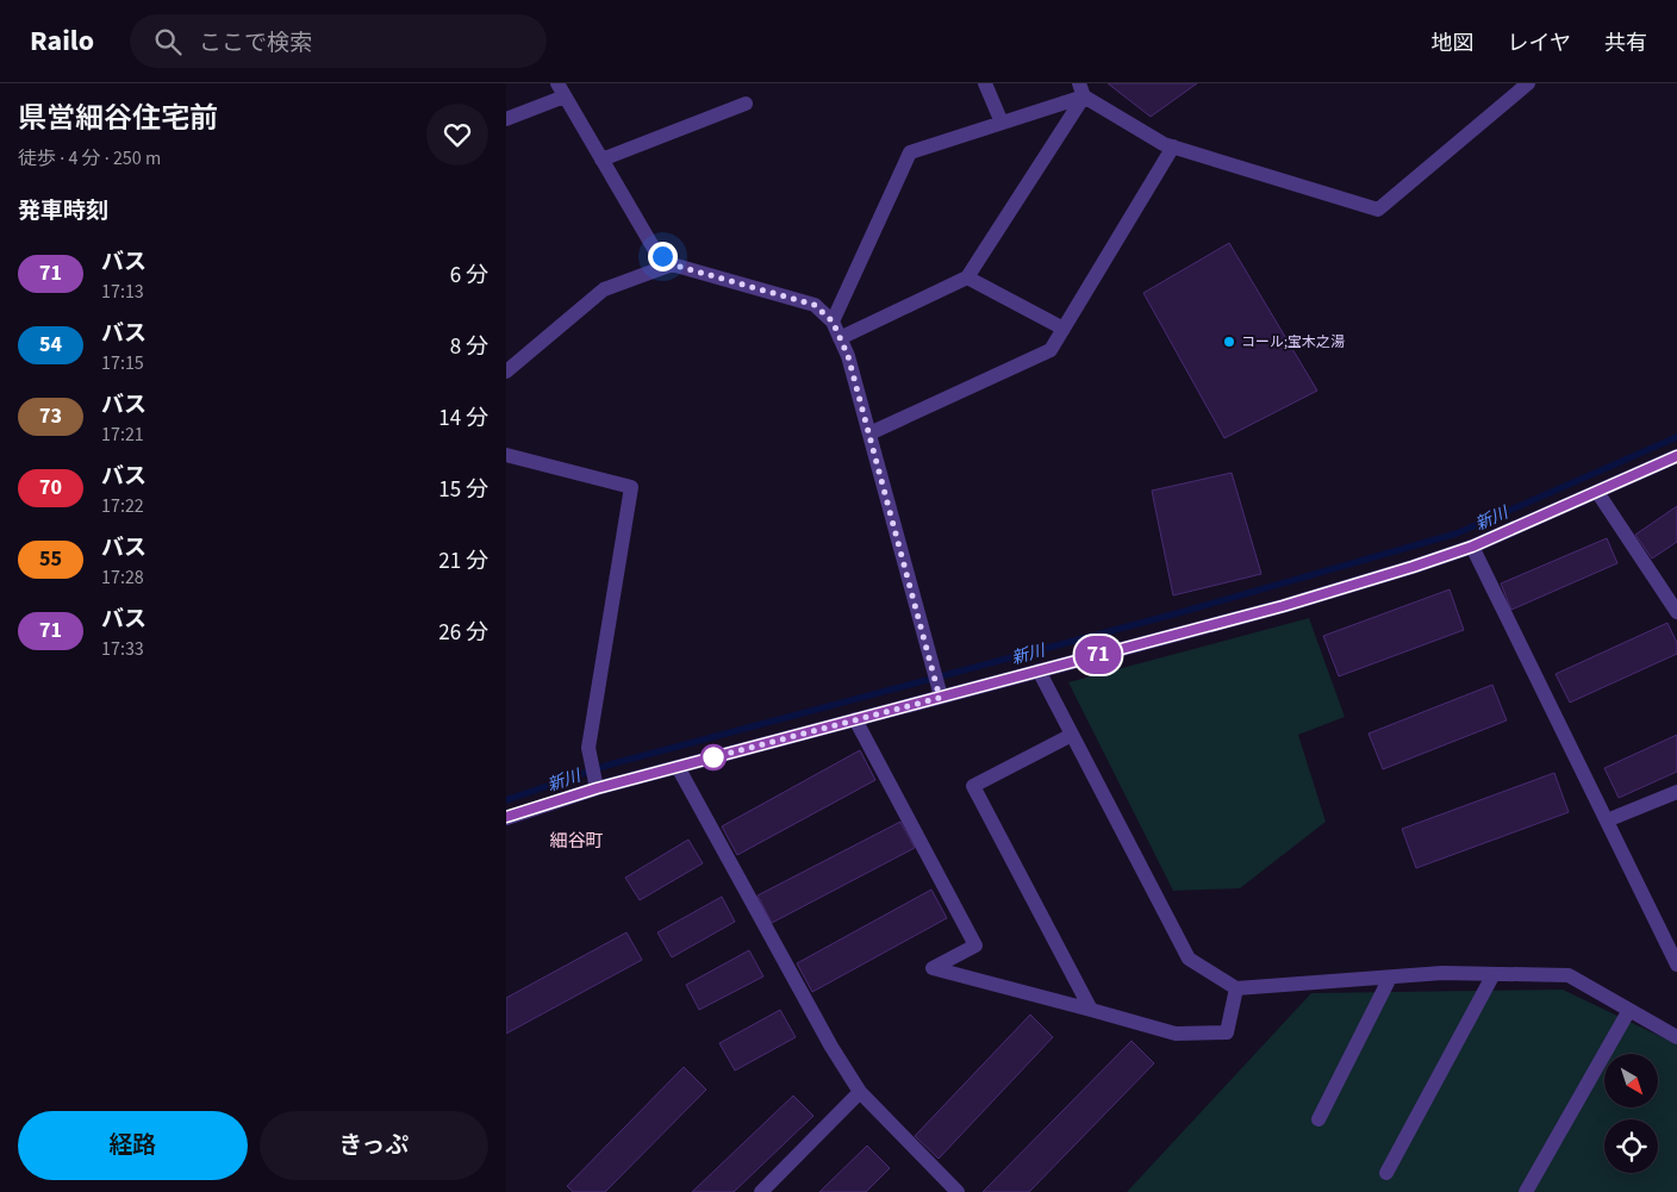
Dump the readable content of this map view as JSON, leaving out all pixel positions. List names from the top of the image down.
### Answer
{
  "districts": ["細谷町"],
  "water": ["新川"],
  "places": ["コール;宝木之湯"],
  "lines": ["bus line 71"],
  "north": "bottom right",
  "page": {
    "header": "Railo",
    "search": "ここで検索",
    "nav": ["地図", "レイヤ", "共有"],
    "heading": [
      ["県営細谷住宅前", "徒歩 · 4 分 · 250 m"],
      "発車時刻"
    ],
    "on_map": "71",
    "list": [
      {
        "mark": "71",
        "name": "バス",
        "note": "17:13",
        "value": "6 分"
      },
      {
        "mark": "54",
        "name": "バス",
        "note": "17:15",
        "value": "8 分"
      },
      {
        "mark": "73",
        "name": "バス",
        "note": "17:21",
        "value": "14 分"
      },
      {
        "mark": "70",
        "name": "バス",
        "note": "17:22",
        "value": "15 分"
      },
      {
        "mark": "55",
        "name": "バス",
        "note": "17:28",
        "value": "21 分"
      },
      {
        "mark": "71",
        "name": "バス",
        "note": "17:33",
        "value": "26 分"
      }
    ],
    "buttons": ["経路", "きっぷ"]
  }
}
